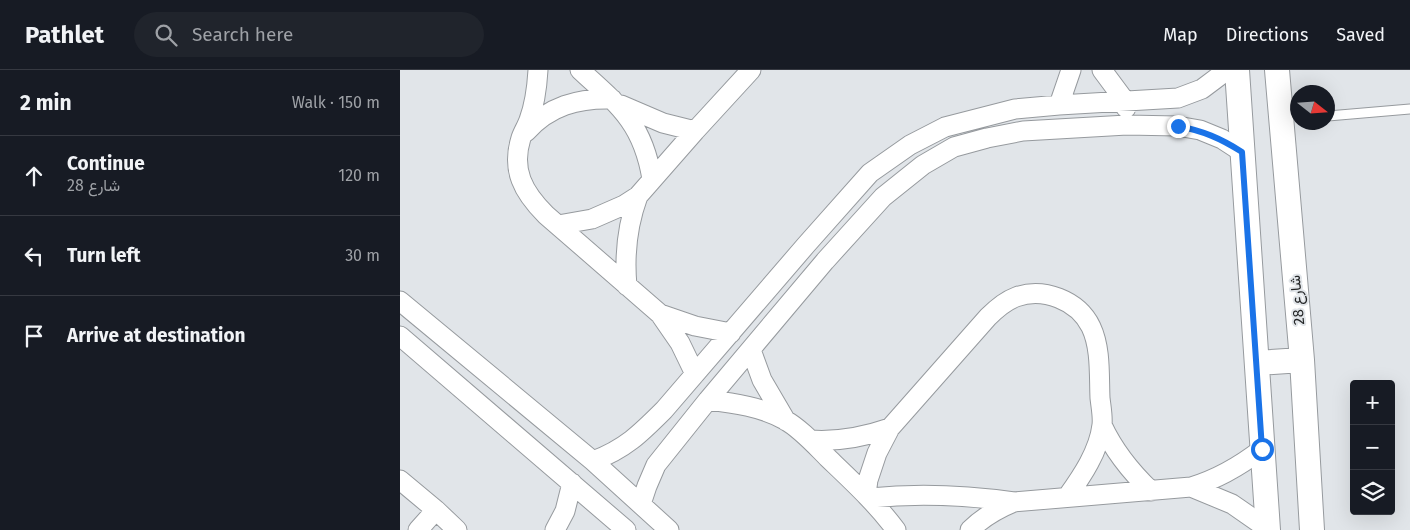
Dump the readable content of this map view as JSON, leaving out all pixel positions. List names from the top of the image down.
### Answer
{
  "streets": {
    "street": ["شارع 28"]
  },
  "north": "right",
  "page": {
    "header": "Pathlet",
    "search": "Search here",
    "nav": ["Map", "Directions", "Saved"],
    "heading": ["2 min", "Walk · 150 m"],
    "list": [
      ["Continue", "شارع 28", "120 m"],
      ["Turn left", "30 m"],
      "Arrive at destination"
    ],
    "map_buttons": ["+", "−"]
  }
}
